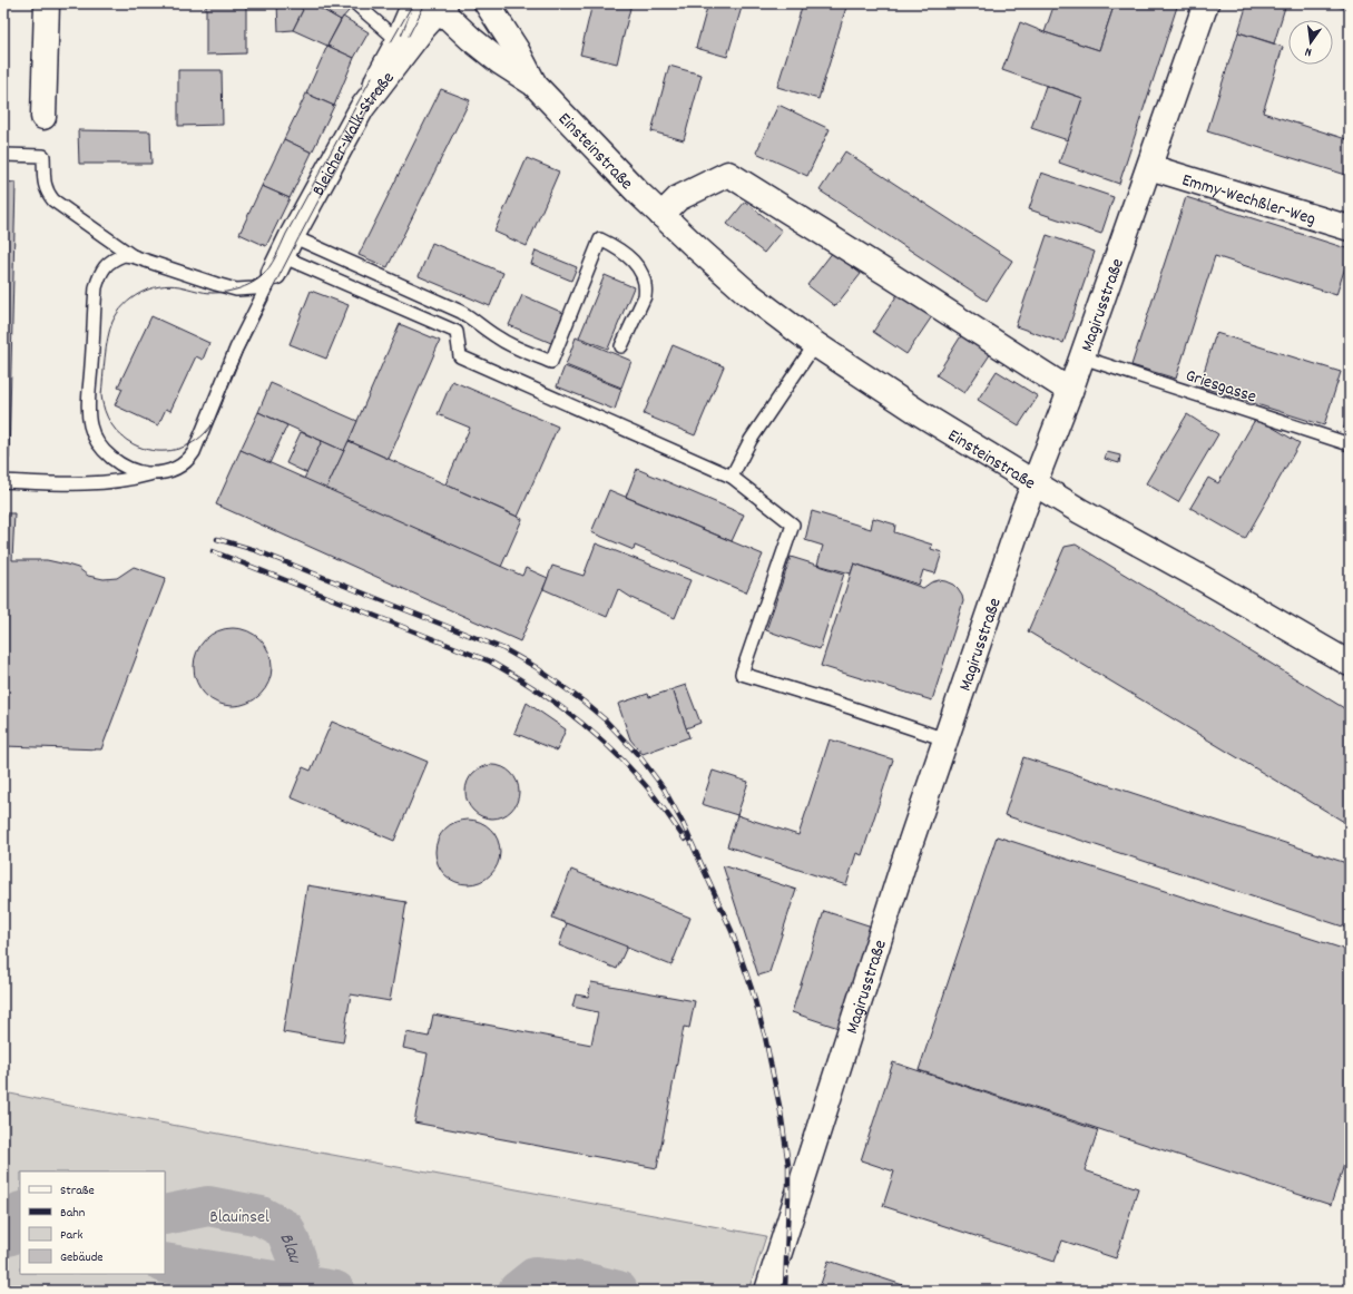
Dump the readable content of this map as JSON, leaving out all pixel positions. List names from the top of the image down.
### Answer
{
  "streets": {
    "street": [
      "Bleicher-Walk-Straße",
      "Einsteinstraße",
      "Emmy-Wechßler-Weg",
      "Magirusstraße"
    ],
    "lane": ["Griesgasse"]
  },
  "crossings": [
    ["Bleicher-Walk-Straße", "Einsteinstraße"],
    ["Einsteinstraße", "Magirusstraße"],
    ["Emmy-Wechßler-Weg", "Magirusstraße"],
    ["Magirusstraße", "Griesgasse"]
  ],
  "water": ["Blau"],
  "parks": ["Blauinsel"],
  "legend": [
    "Straße",
    "Bahn",
    "Park",
    "Gebäude"
  ],
  "north": "bottom"
}
